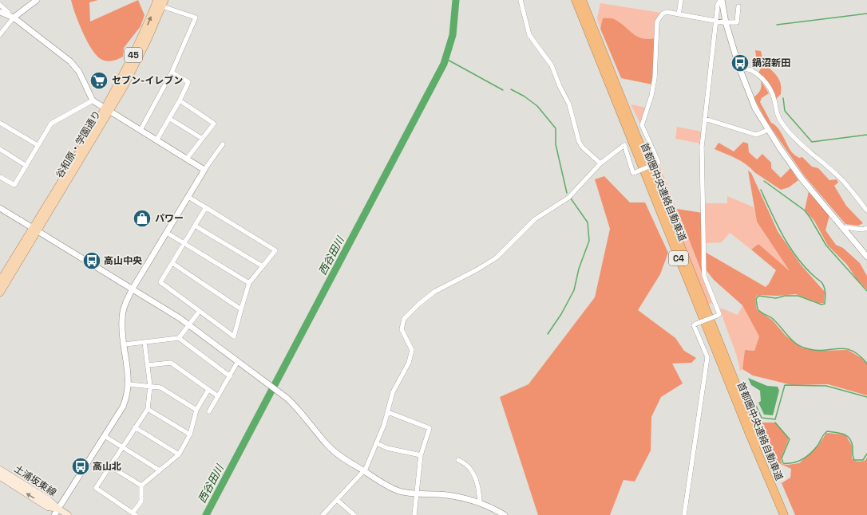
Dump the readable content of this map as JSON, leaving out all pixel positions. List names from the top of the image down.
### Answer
{
  "streets": {
    "highway": ["首都圏中央連絡自動車道", "C4"],
    "main road": ["45", "谷和原・学園通り", "土浦坂東線"]
  },
  "water": ["西谷田川"],
  "places": {
    "bus stop": ["鍋沼新田", "高山中央", "高山北"],
    "supermarket": ["セブン-イレブン"],
    "shop": ["パワー"]
  }
}
